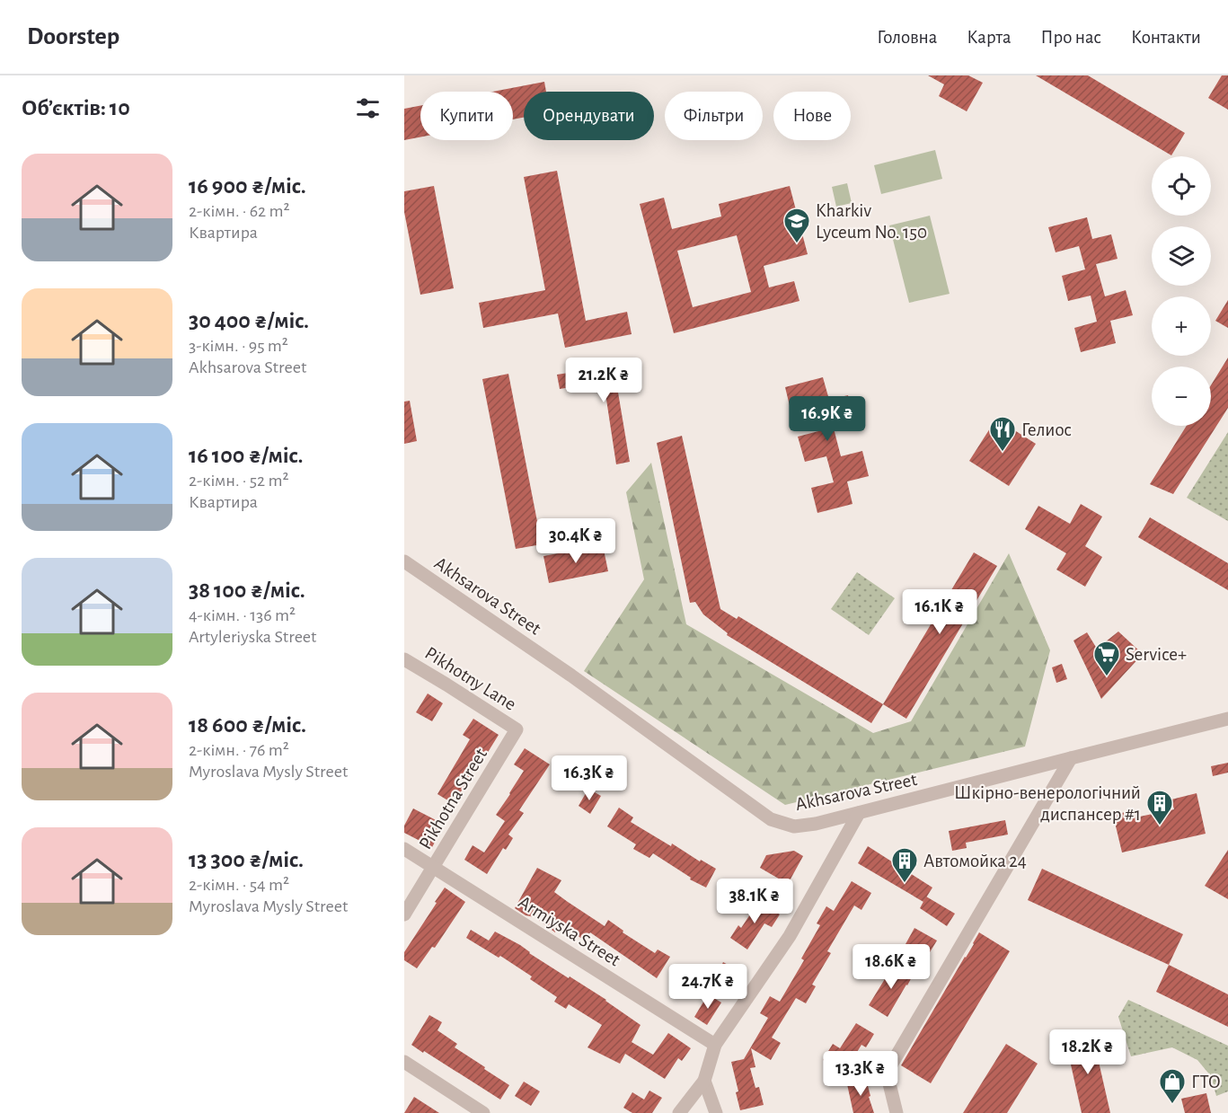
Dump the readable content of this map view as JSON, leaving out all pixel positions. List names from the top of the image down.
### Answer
{
  "streets": {
    "street": [
      "Akhsarova Street",
      "Pikhotny Lane",
      "Pikhotna Street",
      "Armiyska Street"
    ]
  },
  "crossings": [
    ["Pikhotny Lane", "Pikhotna Street"],
    ["Pikhotna Street", "Armiyska Street"]
  ],
  "places": {
    "school or university": ["Kharkiv Lyceum No. 150"],
    "restaurant": ["Гелиос"],
    "supermarket": ["Service+"],
    "building": ["Шкірно-венерологічний диспансер #1", "Автомойка 24"],
    "shop": ["ГТО"]
  },
  "page": {
    "header": "Doorstep",
    "nav": [
      "Головна",
      "Карта",
      "Про нас",
      "Контакти"
    ],
    "heading": "Об’єктів: 10",
    "chip": [
      "Купити",
      "Орендувати",
      "Фільтри",
      "Нове"
    ],
    "list": [
      {
        "name": "16 900 ₴/міс.",
        "note": "2-кімн. · 62 m² · Квартира"
      },
      {
        "name": "30 400 ₴/міс.",
        "note": "3-кімн. · 95 m² · Akhsarova Street"
      },
      {
        "name": "16 100 ₴/міс.",
        "note": "2-кімн. · 52 m² · Квартира"
      },
      {
        "name": "38 100 ₴/міс.",
        "note": "4-кімн. · 136 m² · Artyleriyska Street"
      },
      {
        "name": "18 600 ₴/міс.",
        "note": "2-кімн. · 76 m² · Myroslava Mysly Street"
      },
      {
        "name": "13 300 ₴/міс.",
        "note": "2-кімн. · 54 m² · Myroslava Mysly Street"
      }
    ],
    "map_buttons": ["+", "−"],
    "price": [
      "21.2K ₴",
      "16.9K ₴",
      "30.4K ₴",
      "16.1K ₴",
      "16.3K ₴",
      "38.1K ₴",
      "18.6K ₴",
      "24.7K ₴",
      "18.2K ₴",
      "13.3K ₴"
    ]
  }
}
